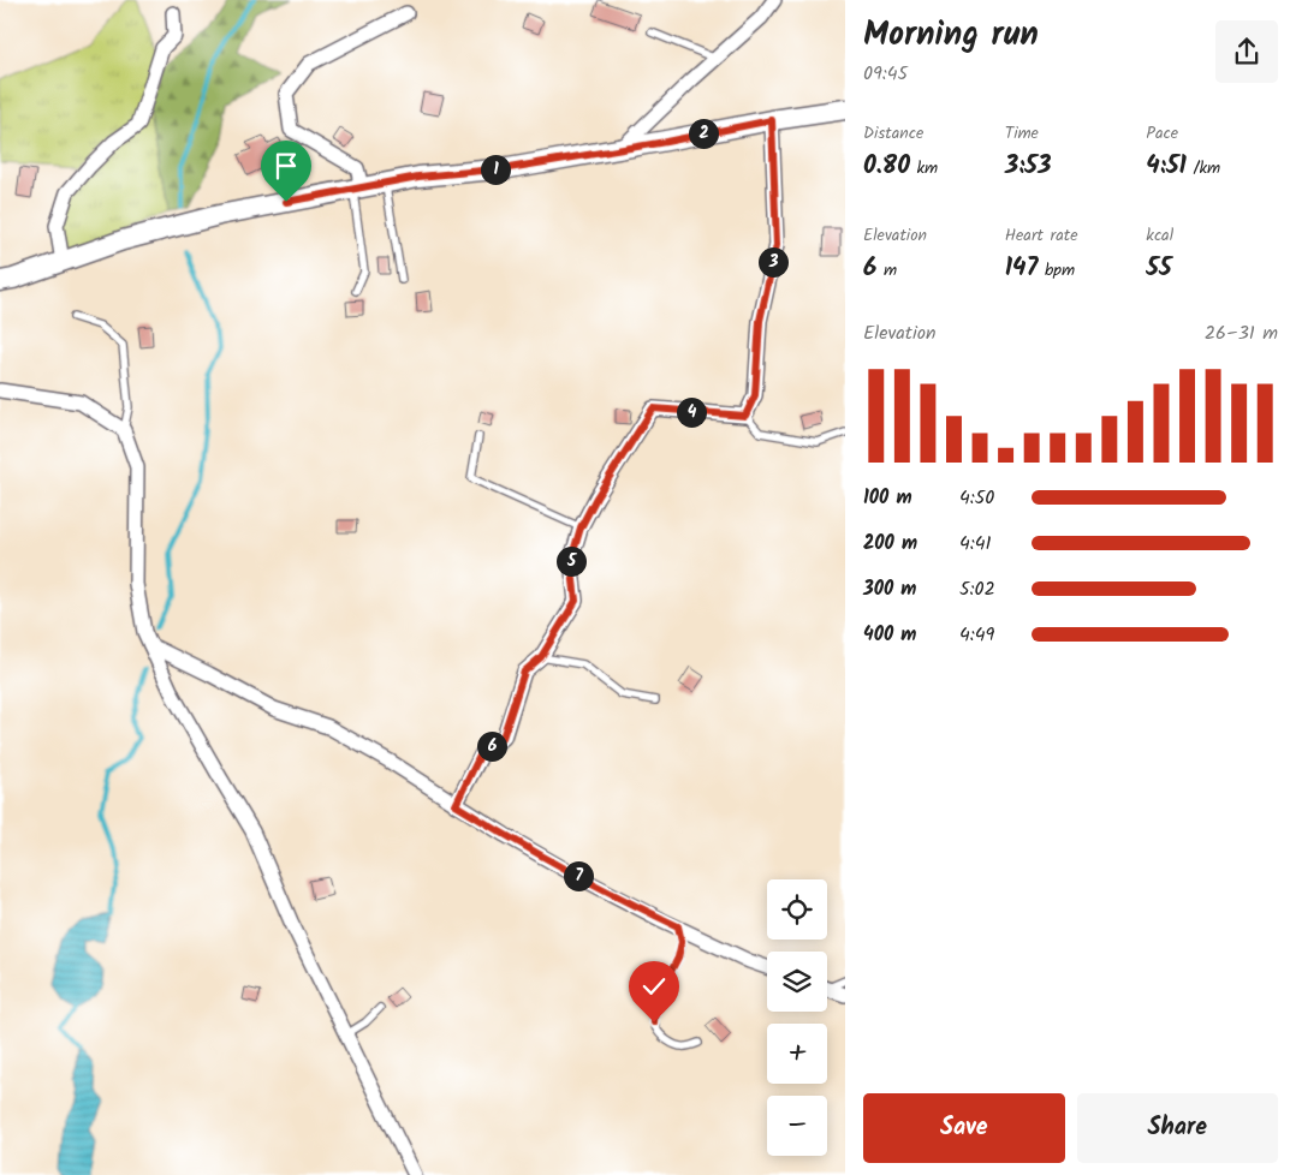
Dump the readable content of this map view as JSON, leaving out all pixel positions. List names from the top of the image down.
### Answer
{
  "page": {
    "heading": ["Morning run", "09:45"],
    "stats": [
      ["Distance", "0.80 km"],
      ["Time", "3:53"],
      ["Pace", "4:51 /km"],
      ["Elevation", "6 m"],
      ["Heart rate", "147 bpm"],
      ["kcal", "55"]
    ],
    "pins": [
      "2",
      "1",
      "3",
      "4",
      "5",
      "6",
      "7"
    ],
    "chart": ["Elevation", "26–31 m"],
    "list": [
      {
        "name": "100 m",
        "note": "4:50"
      },
      {
        "name": "200 m",
        "note": "4:41"
      },
      {
        "name": "300 m",
        "note": "5:02"
      },
      {
        "name": "400 m",
        "note": "4:49"
      }
    ],
    "map_buttons": ["+", "−"],
    "buttons": ["Save", "Share"]
  }
}
